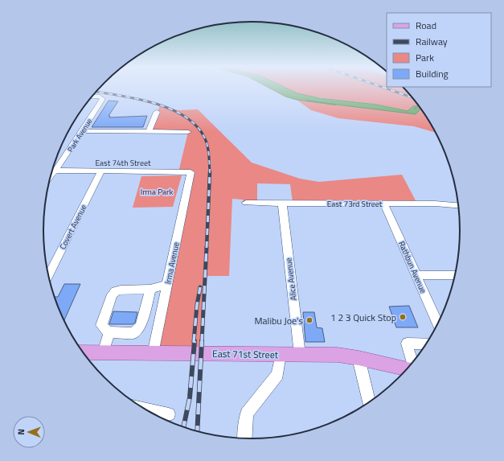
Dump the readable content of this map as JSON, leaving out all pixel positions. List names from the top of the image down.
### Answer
{
  "streets": {
    "main road": ["East 71st Street"],
    "street": [
      "Park Avenue",
      "East 74th Street",
      "East 73rd Street",
      "Covert Avenue",
      "Irma Avenue",
      "Rathbun Avenue",
      "Alice Avenue"
    ]
  },
  "crossings": [
    ["East 74th Street", "Covert Avenue"],
    ["East 74th Street", "Irma Avenue"],
    ["East 73rd Street", "Rathbun Avenue"],
    ["East 73rd Street", "Alice Avenue"],
    ["Irma Avenue", "East 71st Street"],
    ["Alice Avenue", "East 71st Street"]
  ],
  "parks": ["Irma Park"],
  "places": ["1 2 3 Quick Stop", "Malibu Joe's"],
  "legend": [
    "Road",
    "Railway",
    "Park",
    "Building"
  ],
  "north": "left"
}
